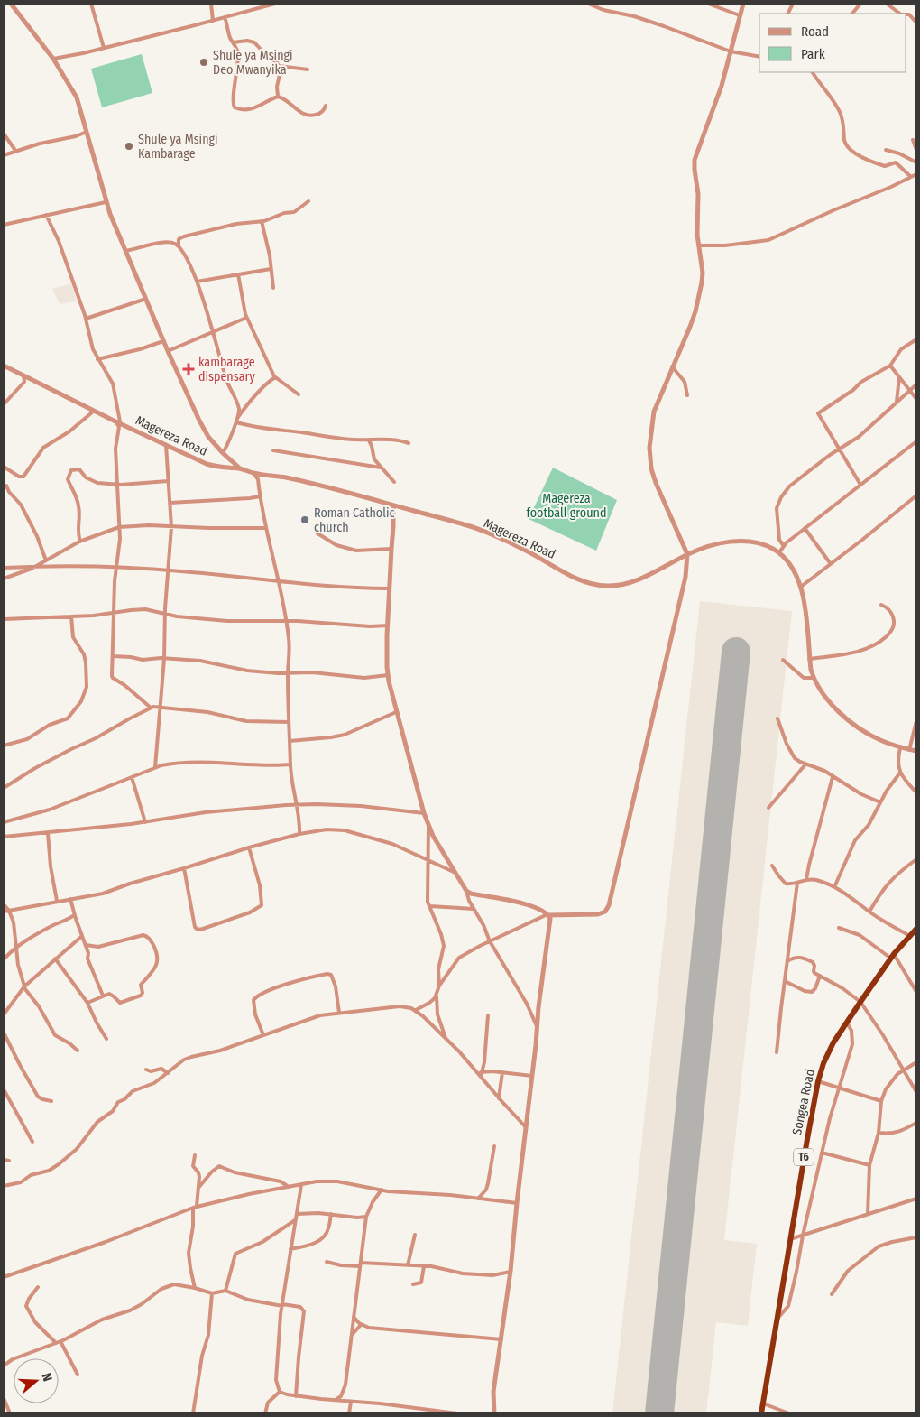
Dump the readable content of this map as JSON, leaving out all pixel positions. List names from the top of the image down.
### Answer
{
  "streets": {
    "highway": ["Songea Road", "T6"],
    "street": ["Magereza Road"]
  },
  "parks": ["Magereza football ground"],
  "places": {
    "other": ["Shule ya Msingi Deo Mwanyika", "Shule ya Msingi Kambarage", "Roman Catholic church"],
    "health": ["kambarage dispensary"]
  },
  "legend": ["Road", "Park"],
  "north": "right"
}
